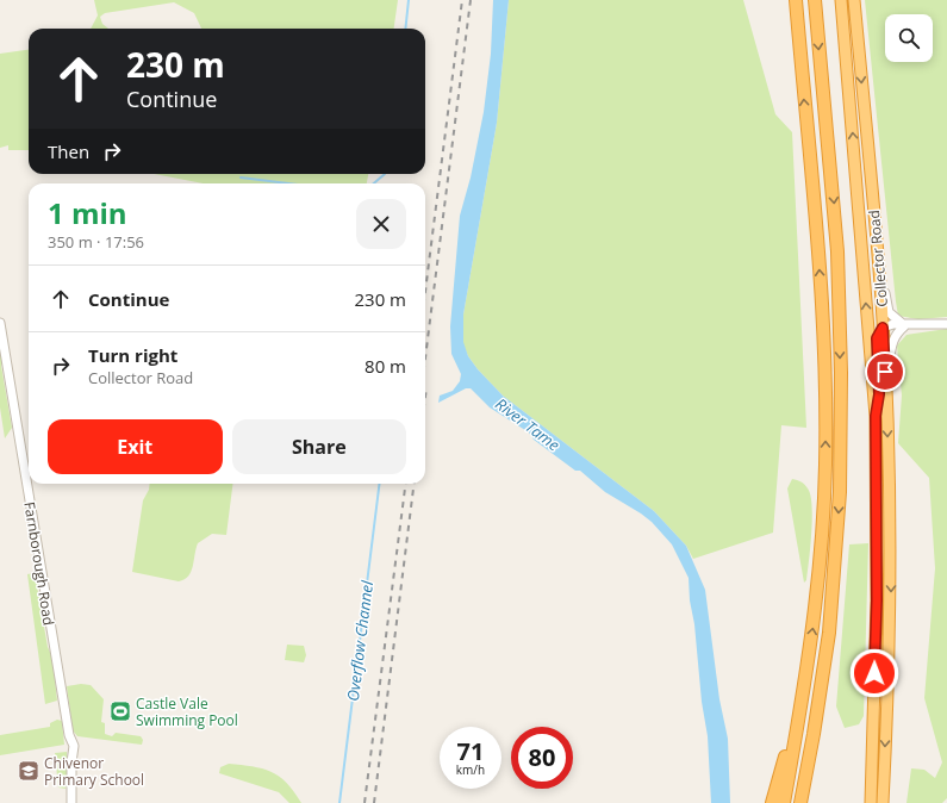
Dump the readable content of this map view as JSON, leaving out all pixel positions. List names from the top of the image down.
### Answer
{
  "streets": {
    "highway": ["Collector Road"],
    "street": ["Farnborough Road"]
  },
  "water": ["River Tame", "Overflow Channel"],
  "places": {
    "sports": ["Castle Vale Swimming Pool"],
    "school or university": ["Chivenor Primary School"]
  },
  "page": {
    "turn": ["230 m", "Continue"],
    "then": "Then",
    "heading": ["1 min", "350 m · 17:56"],
    "list": [
      {
        "name": "Continue",
        "value": "230 m"
      },
      {
        "name": "Turn right",
        "note": "Collector Road",
        "value": "80 m"
      }
    ],
    "buttons": ["Exit", "Share"],
    "speed": "71 km/h",
    "limit": "80"
  }
}
